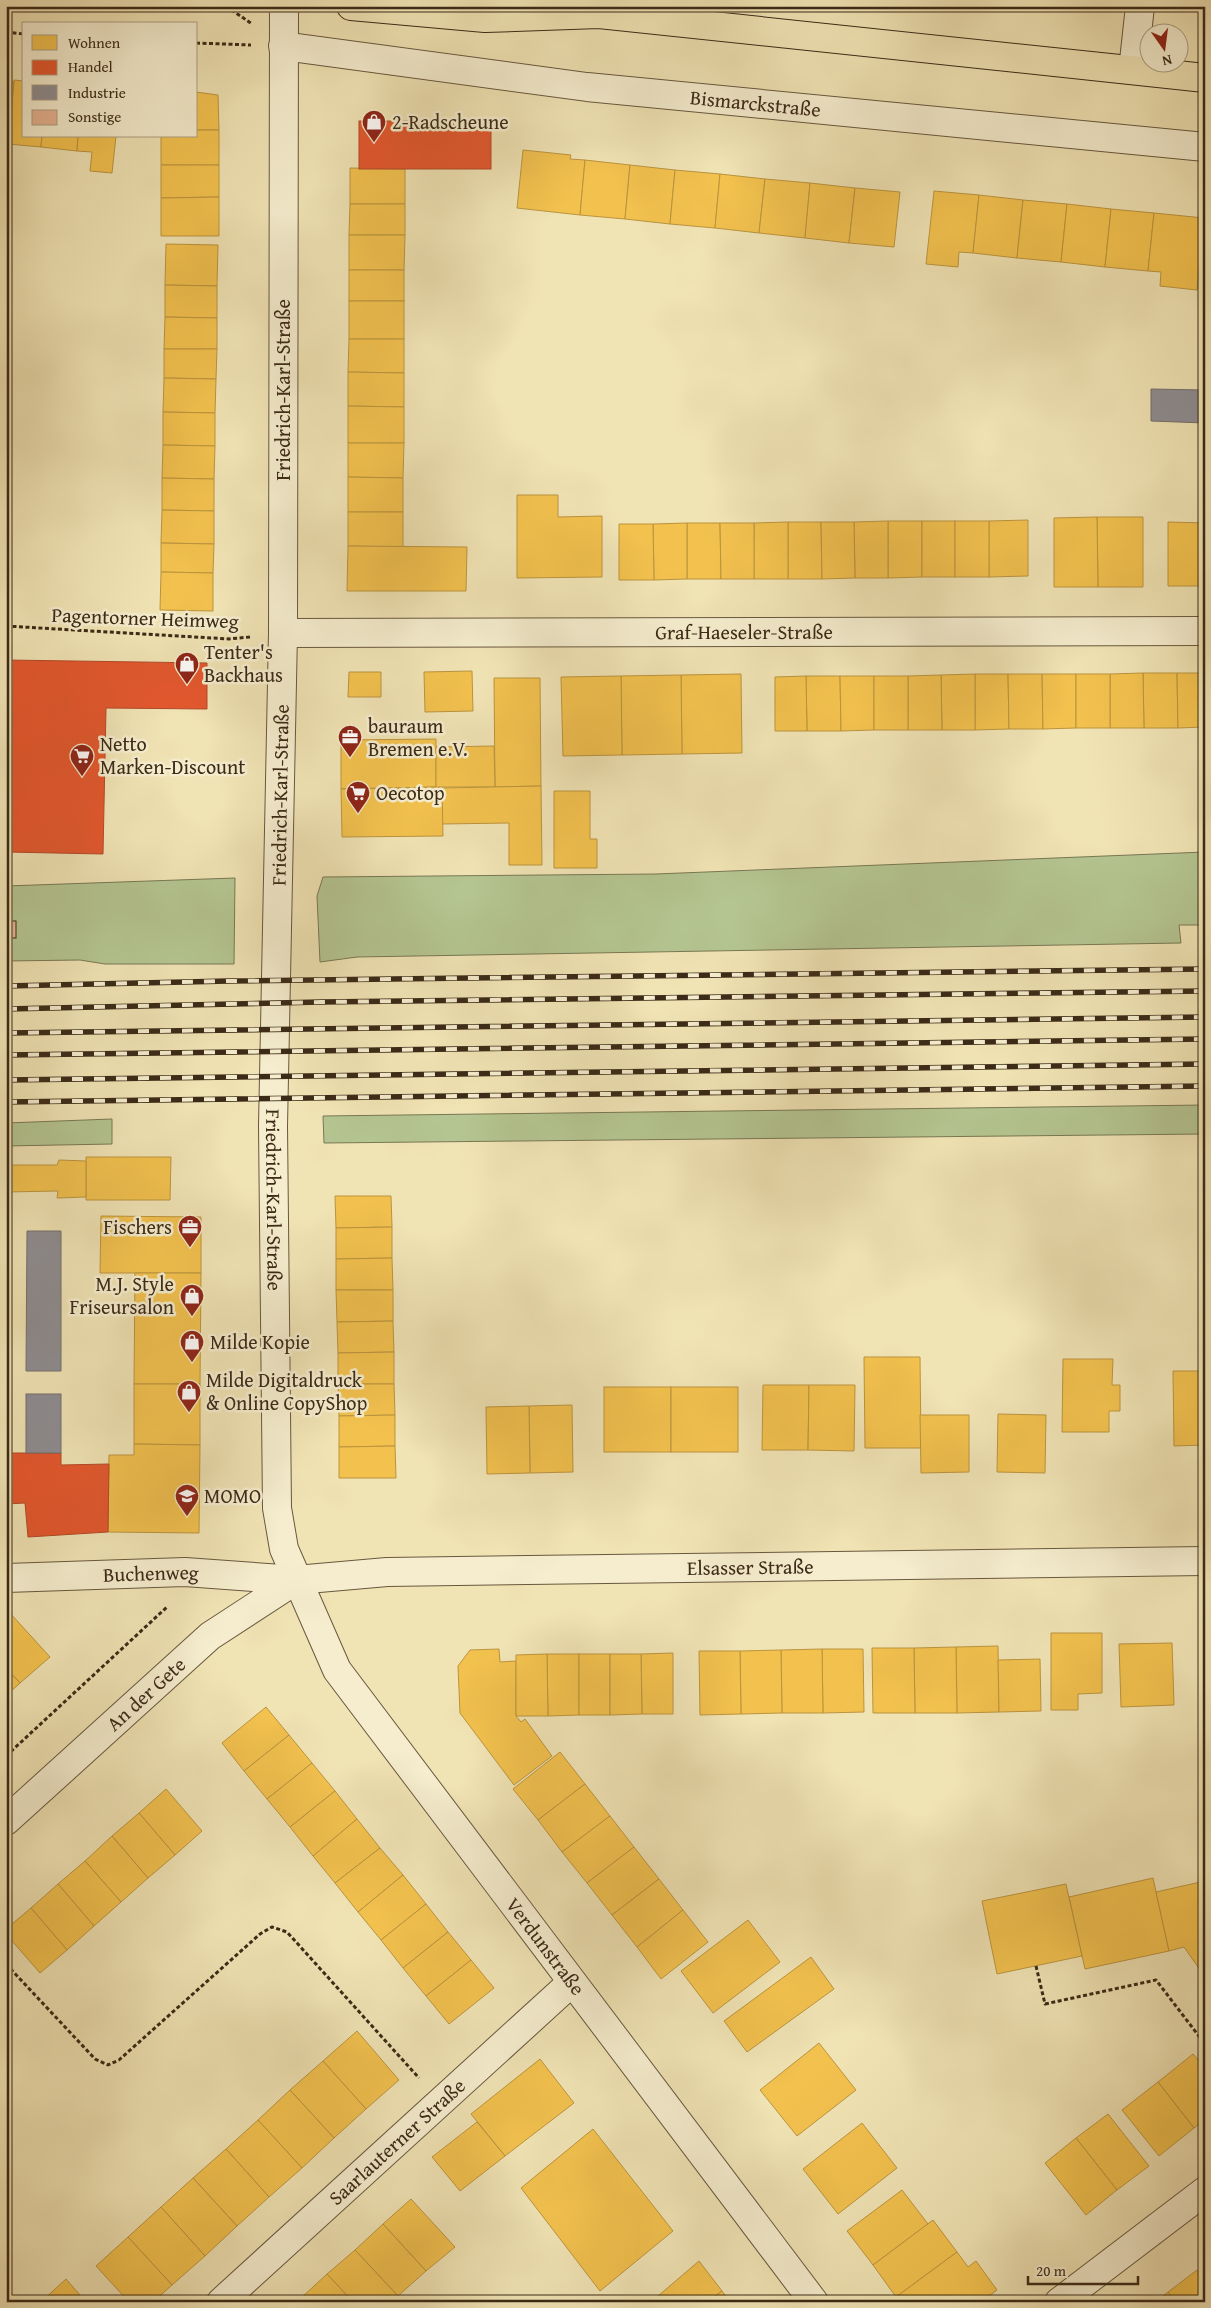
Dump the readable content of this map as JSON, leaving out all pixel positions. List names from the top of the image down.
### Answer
{
  "streets": {
    "street": [
      "Bismarckstraße",
      "Friedrich-Karl-Straße",
      "Graf-Haeseler-Straße",
      "Elsasser Straße",
      "Buchenweg",
      "An der Gete",
      "Verdunstraße",
      "Saarlauterner Straße"
    ],
    "path": ["Pagentorner Heimweg"]
  },
  "crossings": [
    ["Bismarckstraße", "Friedrich-Karl-Straße"],
    ["Friedrich-Karl-Straße", "Pagentorner Heimweg"],
    ["Friedrich-Karl-Straße", "Graf-Haeseler-Straße"],
    ["Friedrich-Karl-Straße", "Elsasser Straße"],
    ["Friedrich-Karl-Straße", "Buchenweg"],
    ["Friedrich-Karl-Straße", "An der Gete"],
    ["Friedrich-Karl-Straße", "Verdunstraße"],
    ["Pagentorner Heimweg", "Graf-Haeseler-Straße"],
    ["Elsasser Straße", "Buchenweg"],
    ["Elsasser Straße", "An der Gete"],
    ["Elsasser Straße", "Verdunstraße"],
    ["Buchenweg", "An der Gete"],
    ["Buchenweg", "Verdunstraße"],
    ["An der Gete", "Verdunstraße"],
    ["Verdunstraße", "Saarlauterner Straße"]
  ],
  "places": {
    "shop": [
      "2-Radscheune",
      "Tenter's Backhaus",
      "M.J. Style Friseursalon",
      "Milde Kopie",
      "Milde Digitaldruck & Online CopyShop"
    ],
    "office": ["bauraum Bremen e.V.", "Fischers"],
    "supermarket": ["Netto Marken-Discount", "Oecotop"],
    "school or university": ["MOMO"]
  },
  "legend": [
    "Wohnen",
    "Handel",
    "Industrie",
    "Sonstige"
  ],
  "scale_bar": "20 m",
  "north": "bottom"
}
